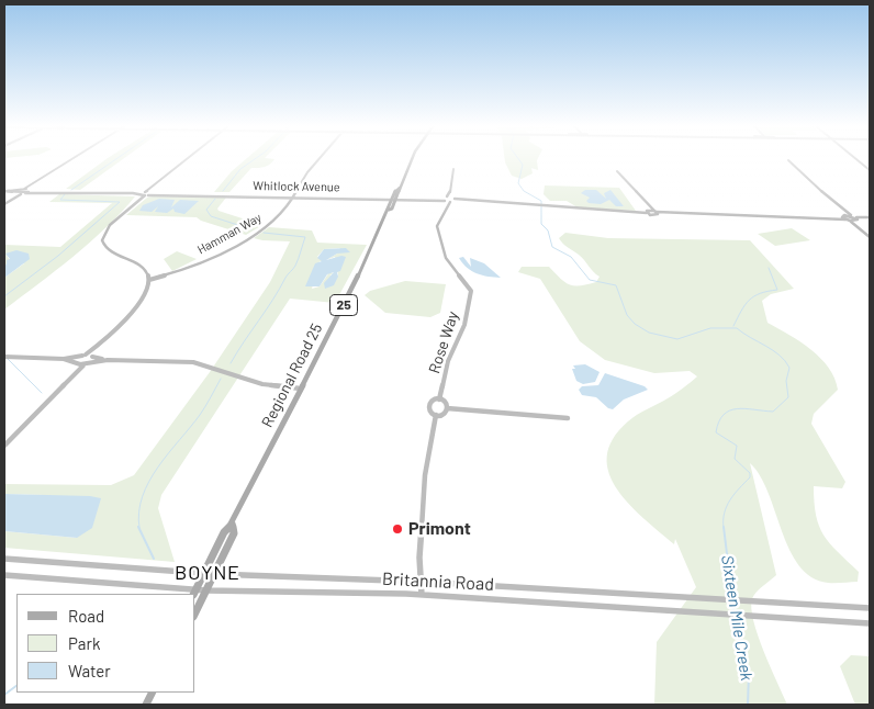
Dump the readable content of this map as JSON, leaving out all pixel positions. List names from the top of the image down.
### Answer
{
  "streets": {
    "main road": ["25", "Regional Road 25"],
    "street": [
      "Whitlock Avenue",
      "Hamman Way",
      "Rose Way",
      "Britannia Road"
    ]
  },
  "crossings": [
    ["Whitlock Avenue", "Hamman Way"],
    ["Whitlock Avenue", "Rose Way"],
    ["Whitlock Avenue", "Regional Road 25"],
    ["Regional Road 25", "Britannia Road"]
  ],
  "districts": ["BOYNE"],
  "water": ["Sixteen Mile Creek"],
  "places": ["Primont"],
  "legend": ["Road", "Park", "Water"]
}
